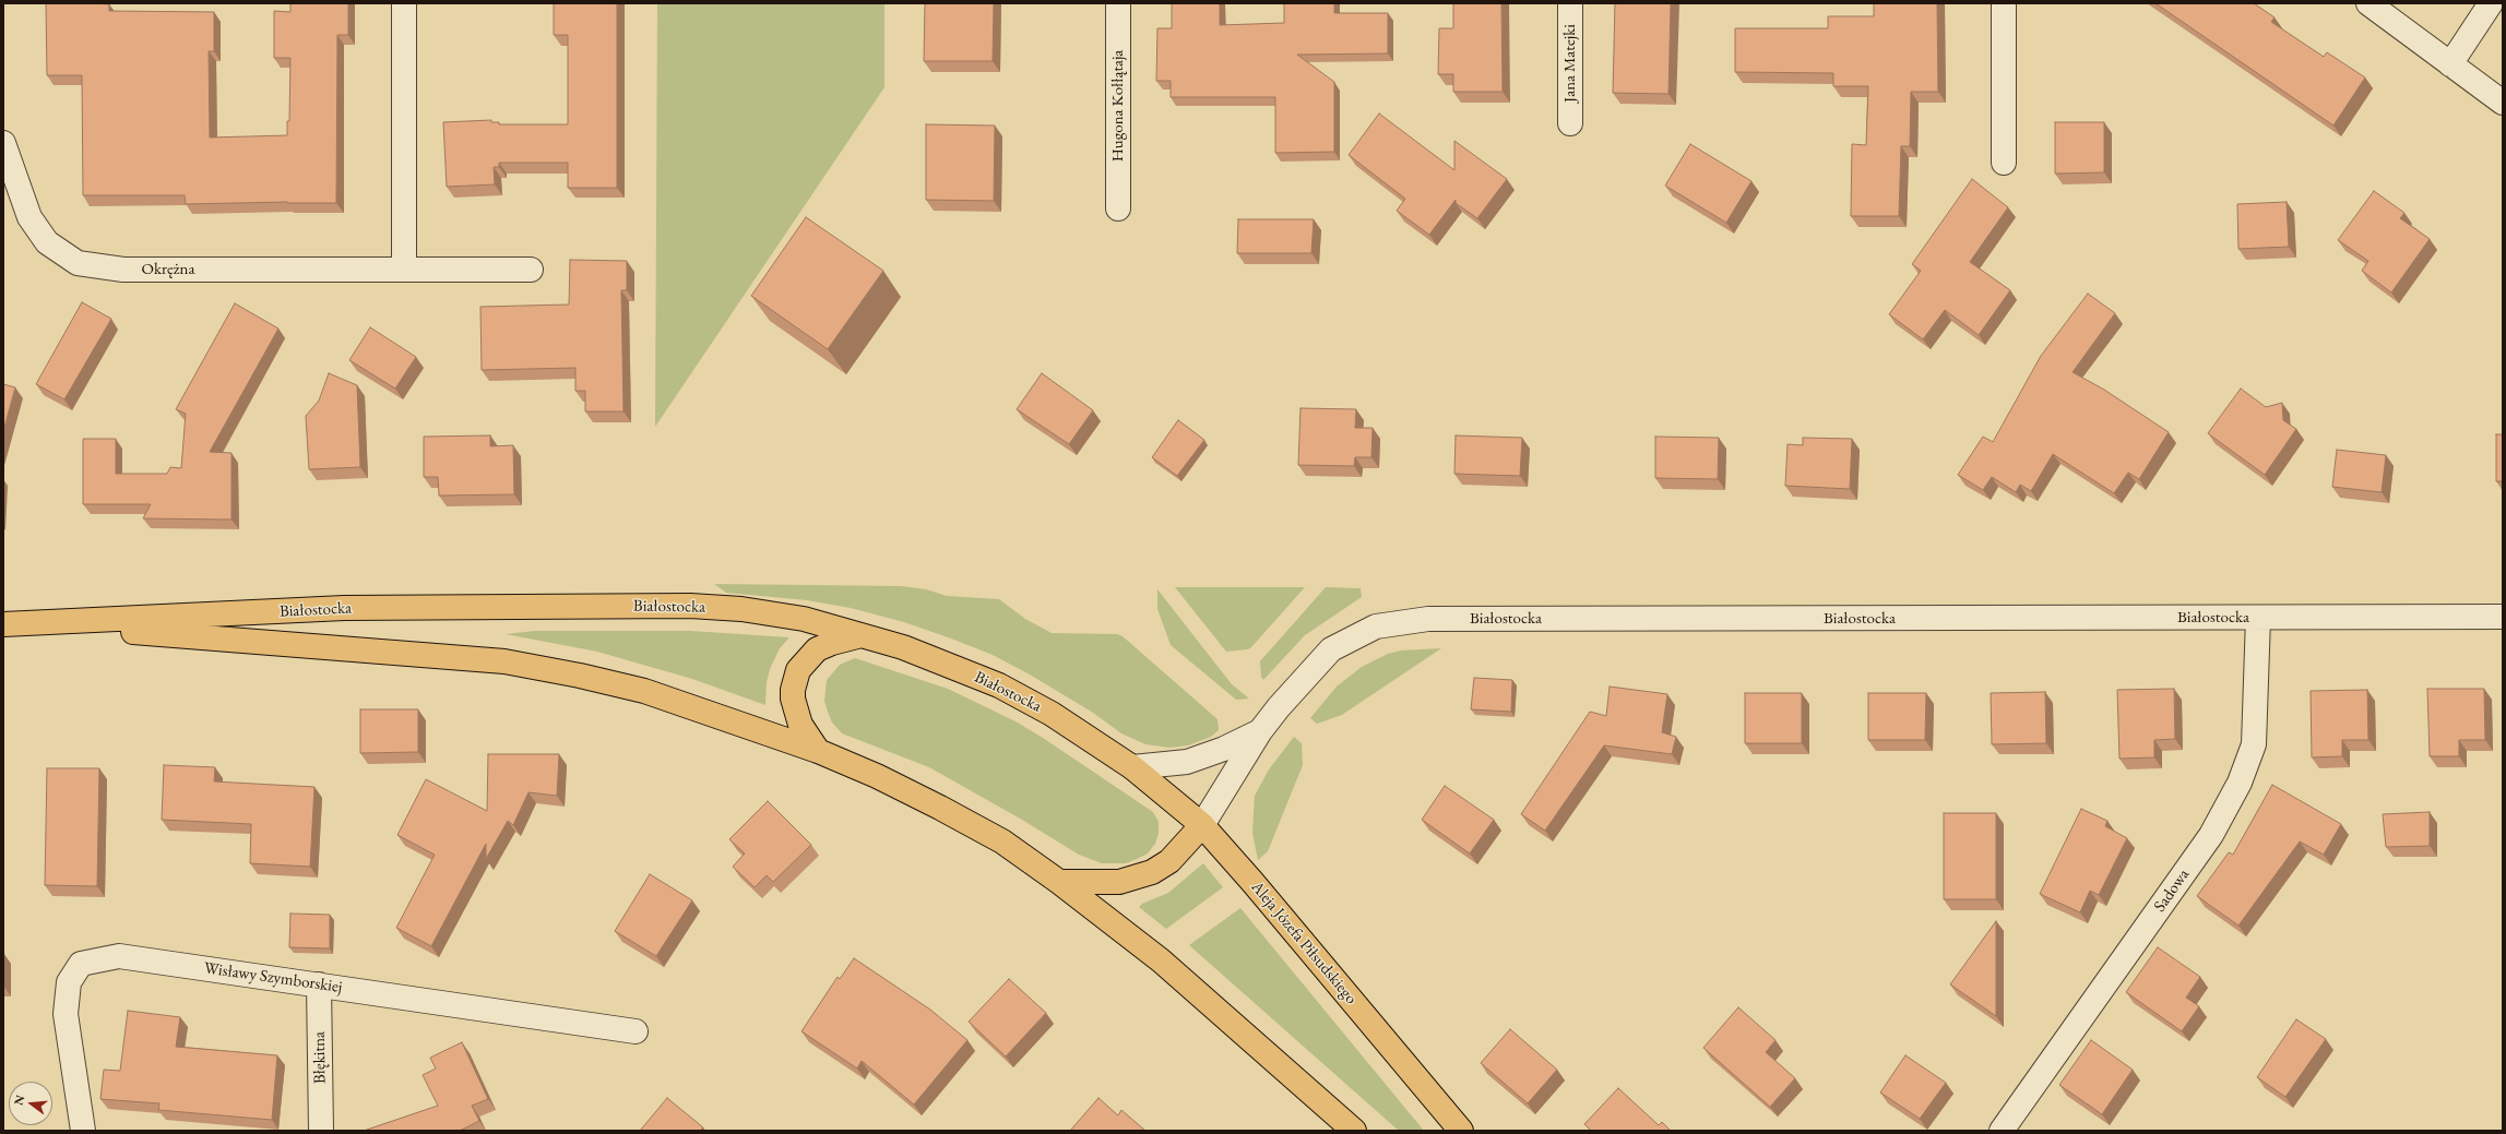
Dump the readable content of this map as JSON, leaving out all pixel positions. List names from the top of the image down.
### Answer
{
  "streets": {
    "main road": ["Białostocka", "Aleja Józefa Piłsudskiego"],
    "street": [
      "Jana Matejki",
      "Hugona Kołłątaja",
      "Okrężna",
      "Sadowa",
      "Wisławy Szymborskiej",
      "Błękitna"
    ]
  },
  "crossings": [
    ["Białostocka", "Sadowa"],
    ["Białostocka", "Aleja Józefa Piłsudskiego"],
    ["Wisławy Szymborskiej", "Błękitna"]
  ],
  "north": "left"
}
